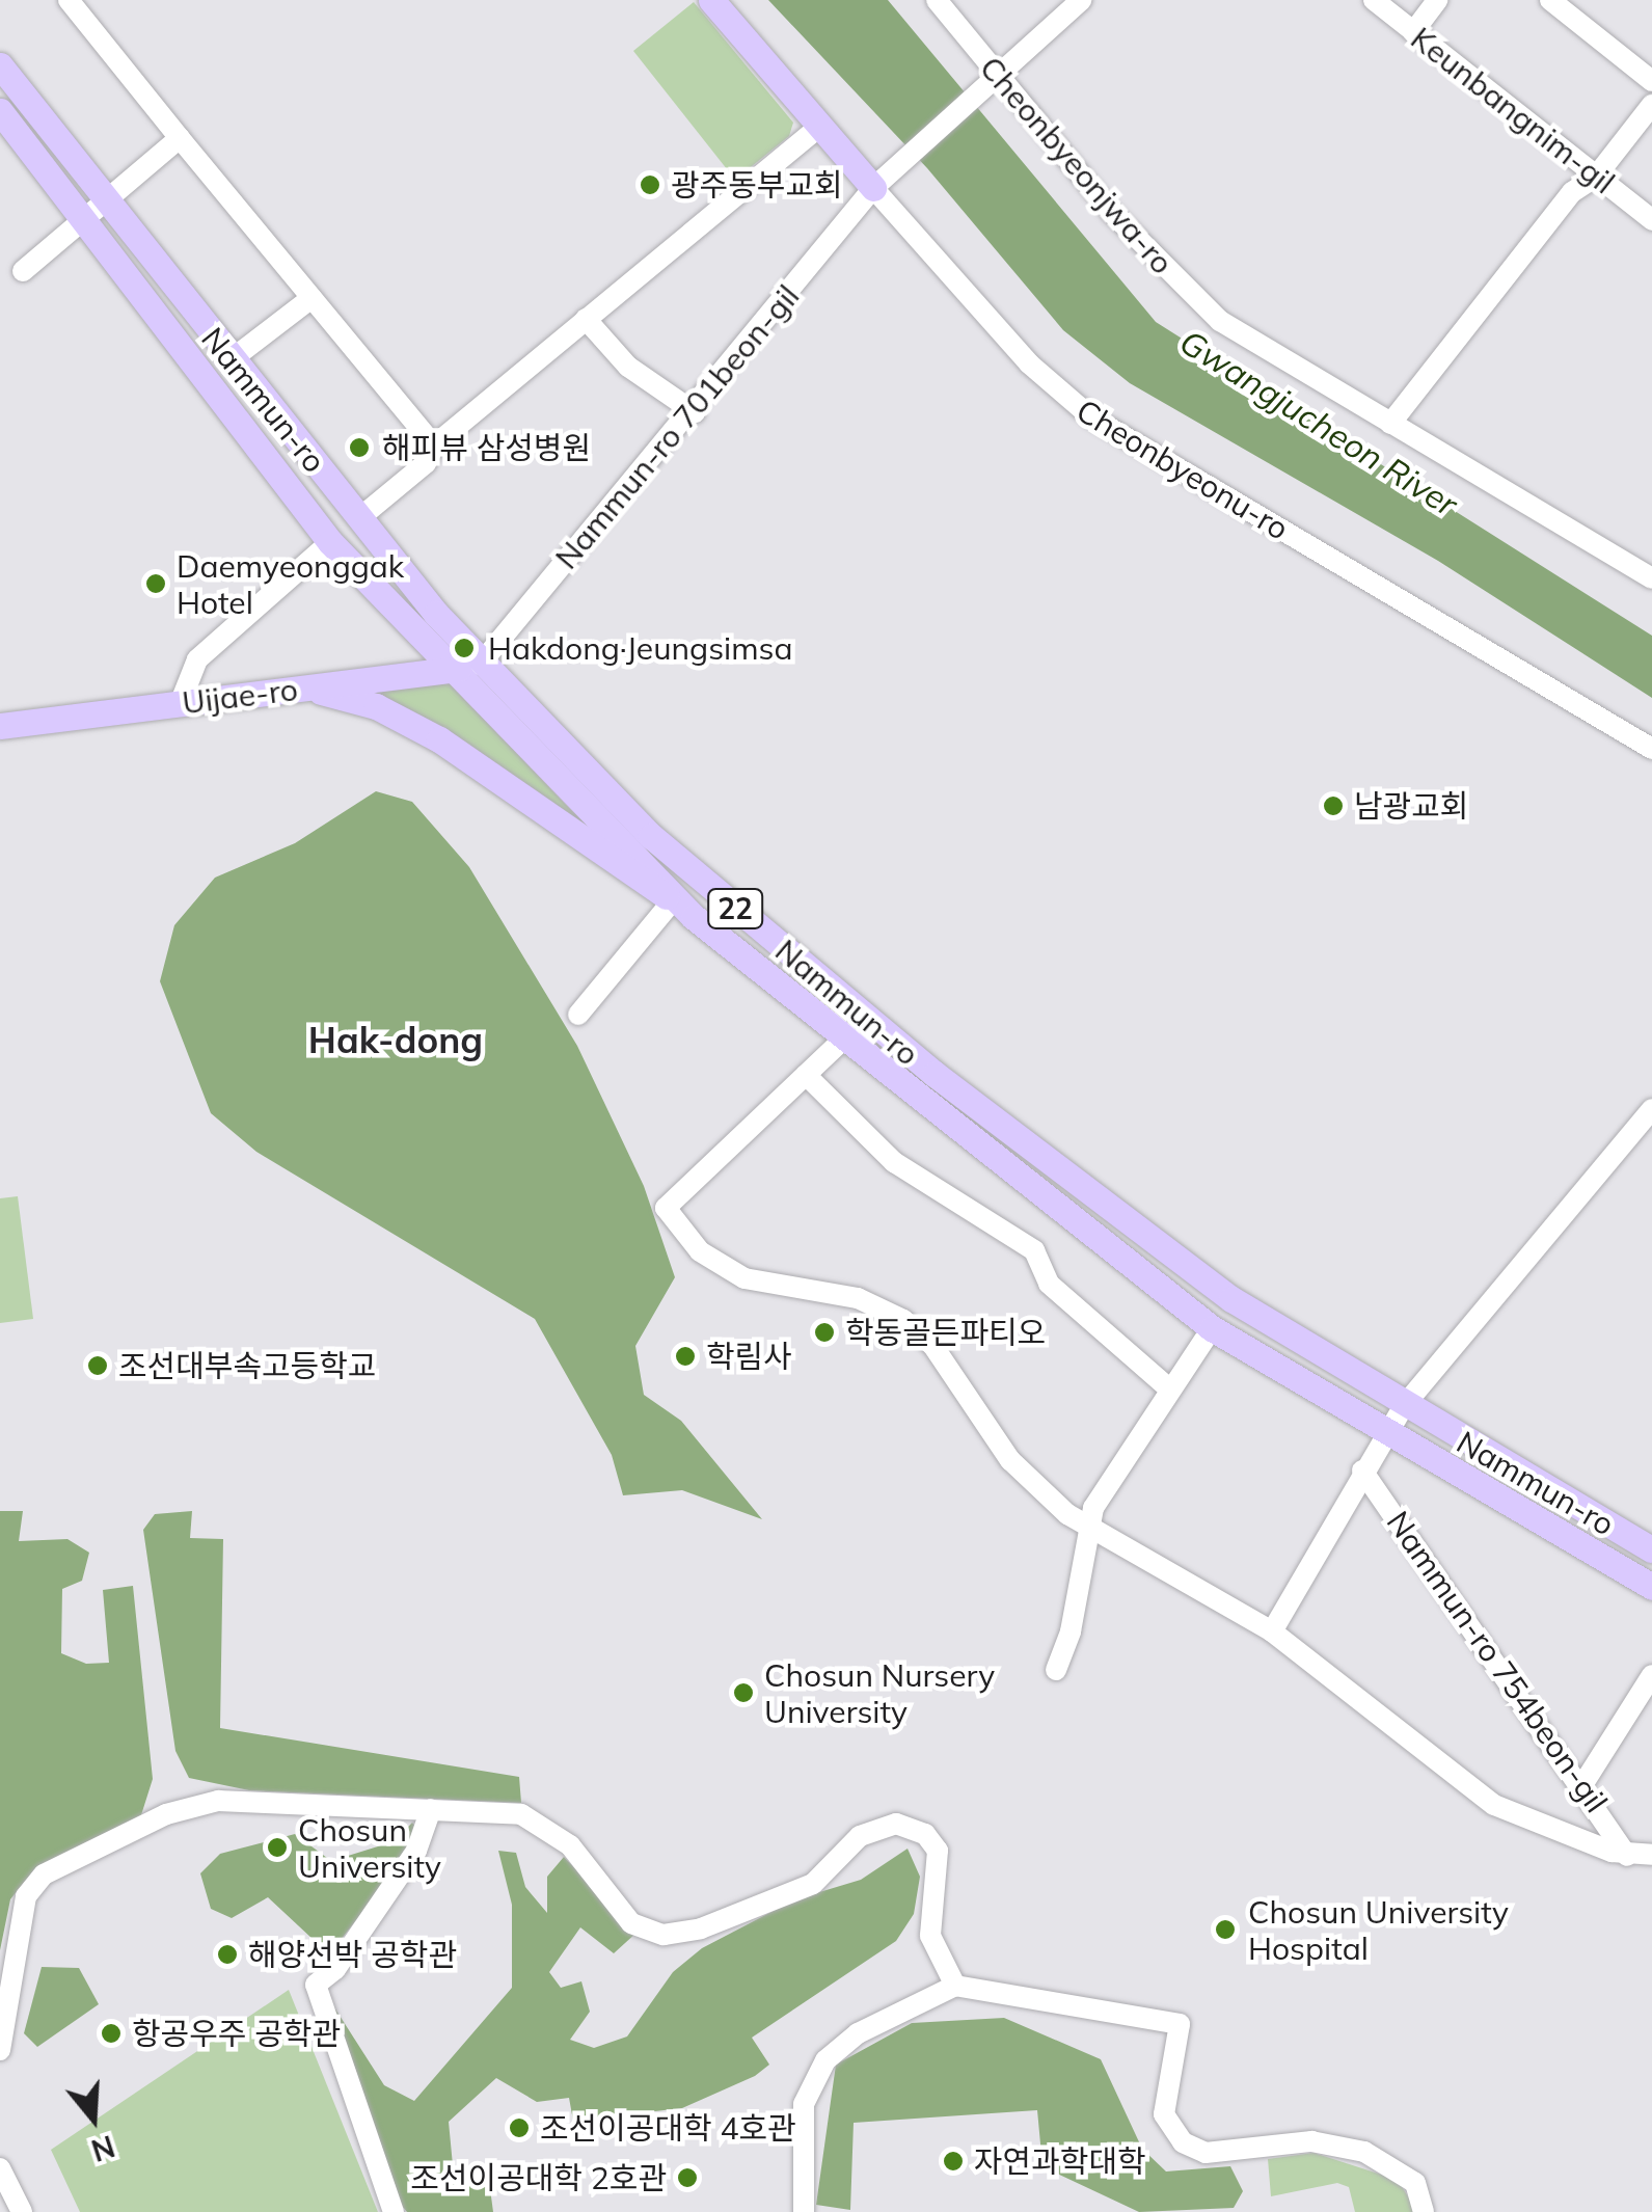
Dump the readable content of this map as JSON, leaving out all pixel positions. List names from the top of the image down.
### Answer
{
  "streets": {
    "main road": [
      "Nammun-ro",
      "Cheonbyeonu-ro",
      "Uijae-ro",
      "22"
    ],
    "street": [
      "Keunbangnim-gil",
      "Cheonbyeonjwa-ro",
      "Nammun-ro 701beon-gil",
      "Nammun-ro 754beon-gil"
    ]
  },
  "crossings": [
    ["Cheonbyeonjwa-ro", "Nammun-ro 701beon-gil"],
    ["Nammun-ro", "Nammun-ro 701beon-gil"],
    ["Nammun-ro", "Uijae-ro"],
    ["Nammun-ro", "Nammun-ro 754beon-gil"],
    ["Nammun-ro 701beon-gil", "Cheonbyeonu-ro"],
    ["Nammun-ro 701beon-gil", "Uijae-ro"]
  ],
  "districts": ["Hak-dong"],
  "water": ["Gwangjucheon River"],
  "places": [
    "광주동부교회",
    "해피뷰 삼성병원",
    "Daemyeonggak Hotel",
    "Hakdong·Jeungsimsa",
    "남광교회",
    "학동골든파티오",
    "학림사",
    "조선대부속고등학교",
    "Chosun Nursery University",
    "Chosun University",
    "Chosun University Hospital",
    "해양선박 공학관",
    "항공우주 공학관",
    "조선이공대학 4호관",
    "자연과학대학",
    "조선이공대학 2호관"
  ],
  "north": "bottom"
}
